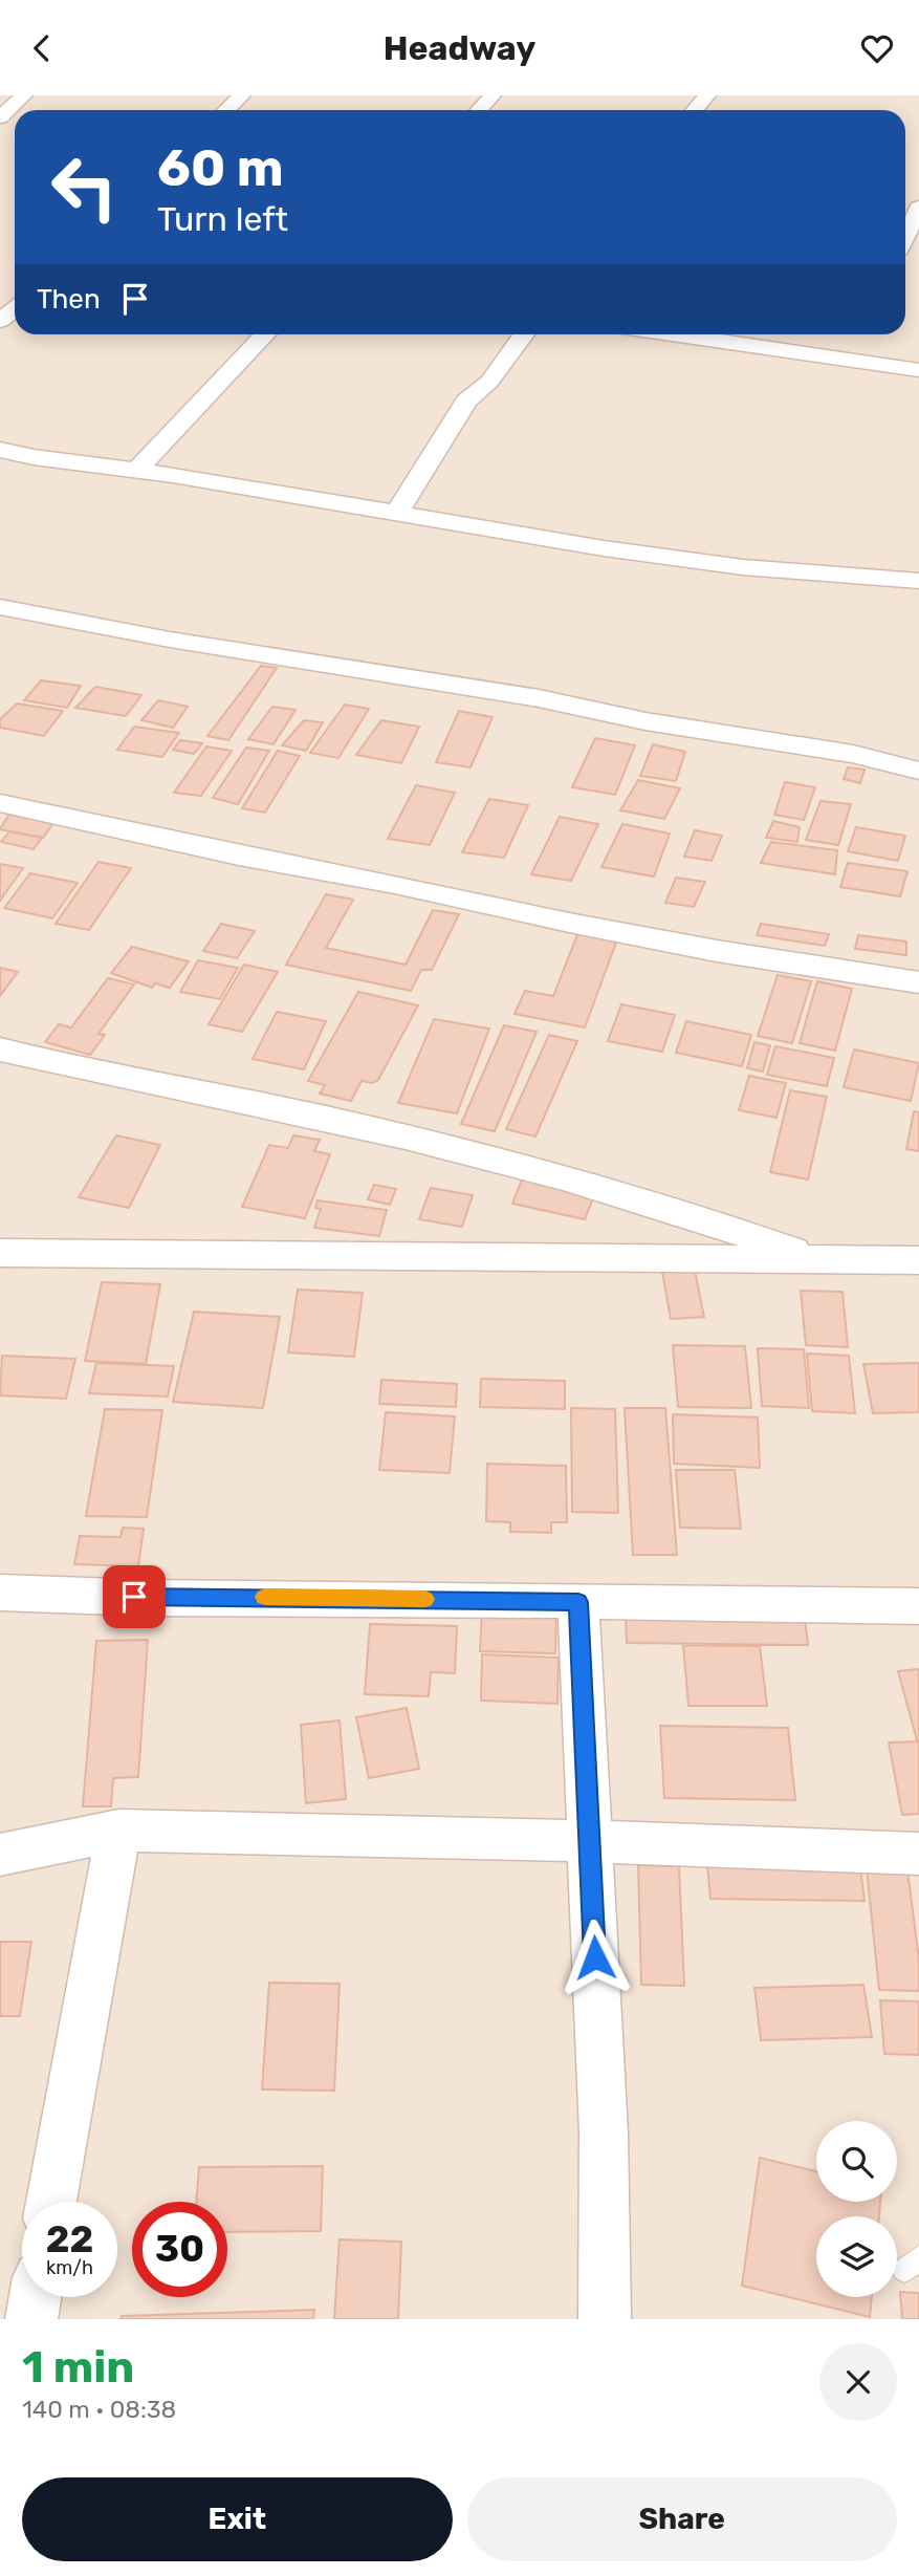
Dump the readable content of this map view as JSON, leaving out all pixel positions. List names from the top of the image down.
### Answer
{
  "page": {
    "header": "Headway",
    "turn": ["60 m", "Turn left"],
    "then": "Then",
    "speed": "22 km/h",
    "limit": "30",
    "heading": ["1 min", "140 m · 08:38"],
    "buttons": ["Exit", "Share"]
  }
}
